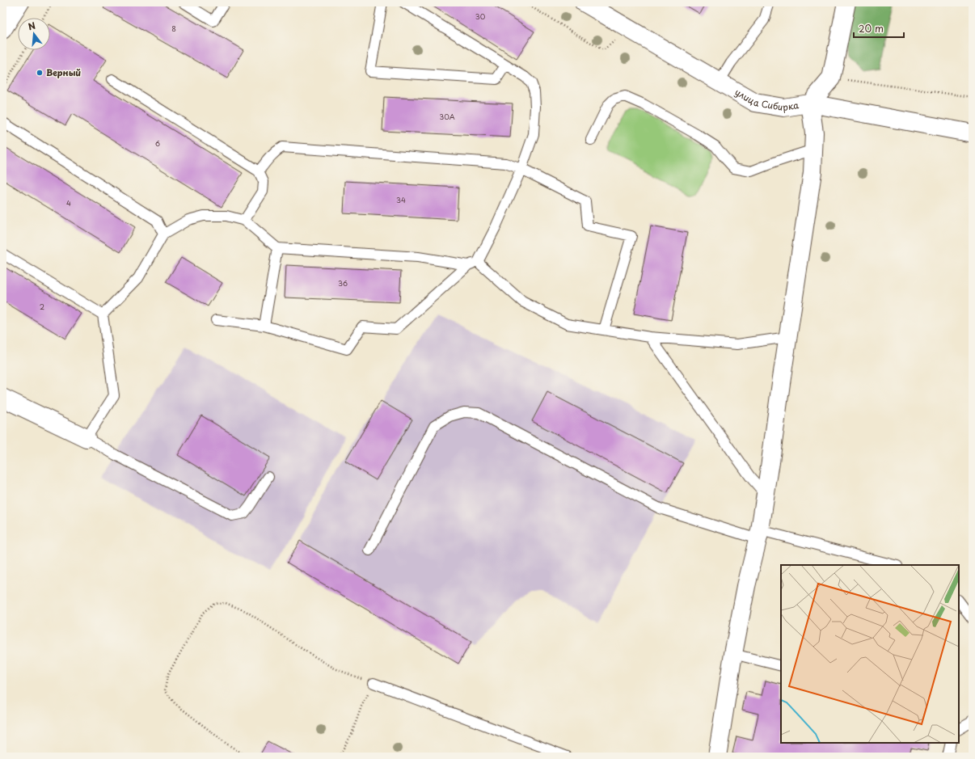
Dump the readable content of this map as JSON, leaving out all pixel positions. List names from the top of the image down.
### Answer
{
  "streets": {
    "street": ["улица Сибирка"]
  },
  "places": ["Верный"],
  "house_numbers": [
    "30",
    "8",
    "30А",
    "6",
    "34",
    "4",
    "36",
    "2"
  ],
  "scale_bar": "20 m",
  "north": "top"
}
